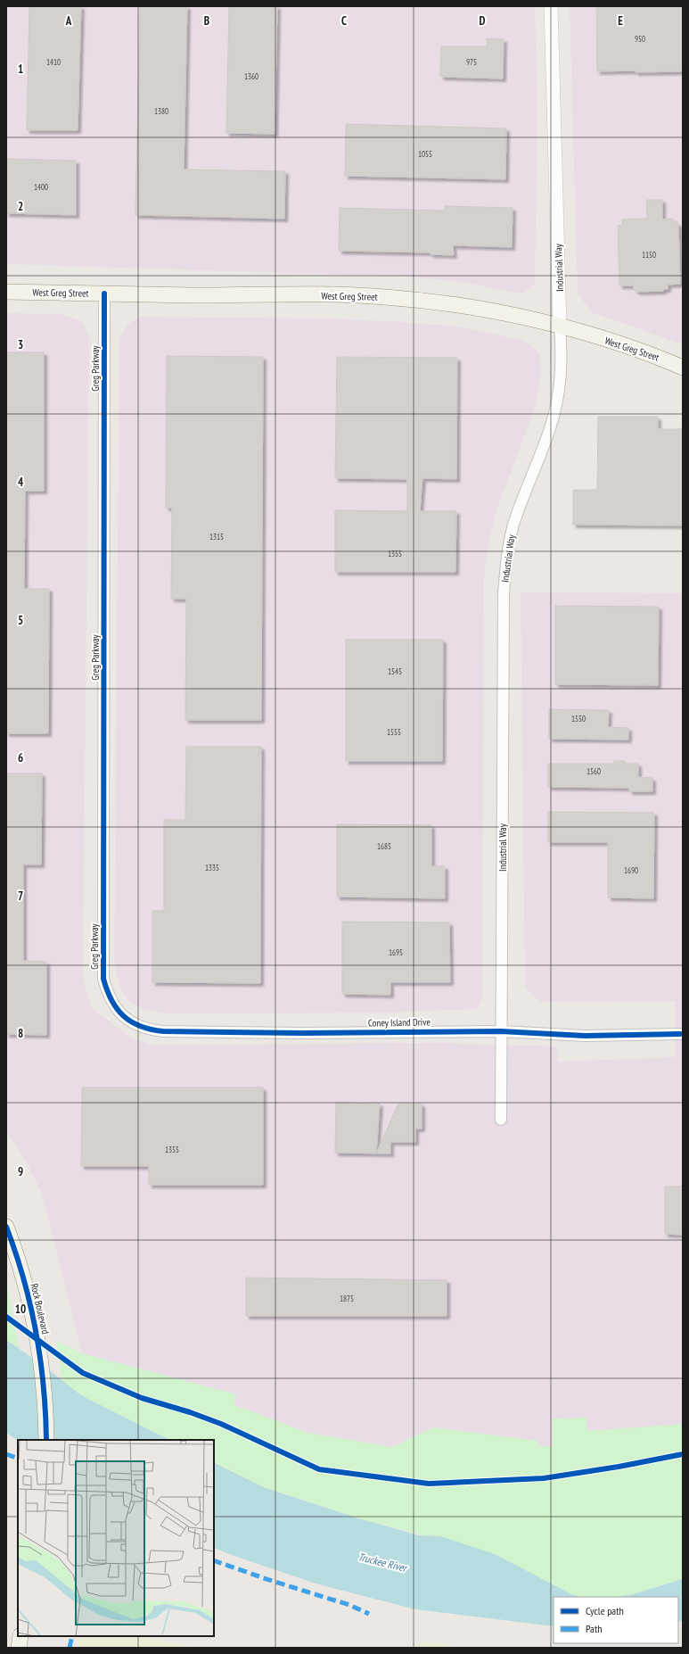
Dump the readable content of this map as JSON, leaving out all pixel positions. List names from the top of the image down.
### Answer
{
  "streets": {
    "main road": ["West Greg Street", "Rock Boulevard"],
    "street": ["Industrial Way", "Greg Parkway", "Coney Island Drive"]
  },
  "crossings": [
    ["Industrial Way", "West Greg Street"],
    ["Industrial Way", "Coney Island Drive"],
    ["West Greg Street", "Greg Parkway"],
    ["Greg Parkway", "Coney Island Drive"]
  ],
  "water": ["Truckee River"],
  "house_numbers": [
    "950",
    "1410",
    "975",
    "1360",
    "1380",
    "1055",
    "1400",
    "1150",
    "1315",
    "1355",
    "1545",
    "1550",
    "1555",
    "1560",
    "1685",
    "1335",
    "1690",
    "1695",
    "1355",
    "1875"
  ],
  "legend": ["Cycle path", "Path"],
  "grid": {
    "columns": [
      "A",
      "B",
      "C",
      "D",
      "E"
    ],
    "rows": [
      "1",
      "2",
      "3",
      "4",
      "5",
      "6",
      "7",
      "8",
      "9",
      "10"
    ]
  }
}
